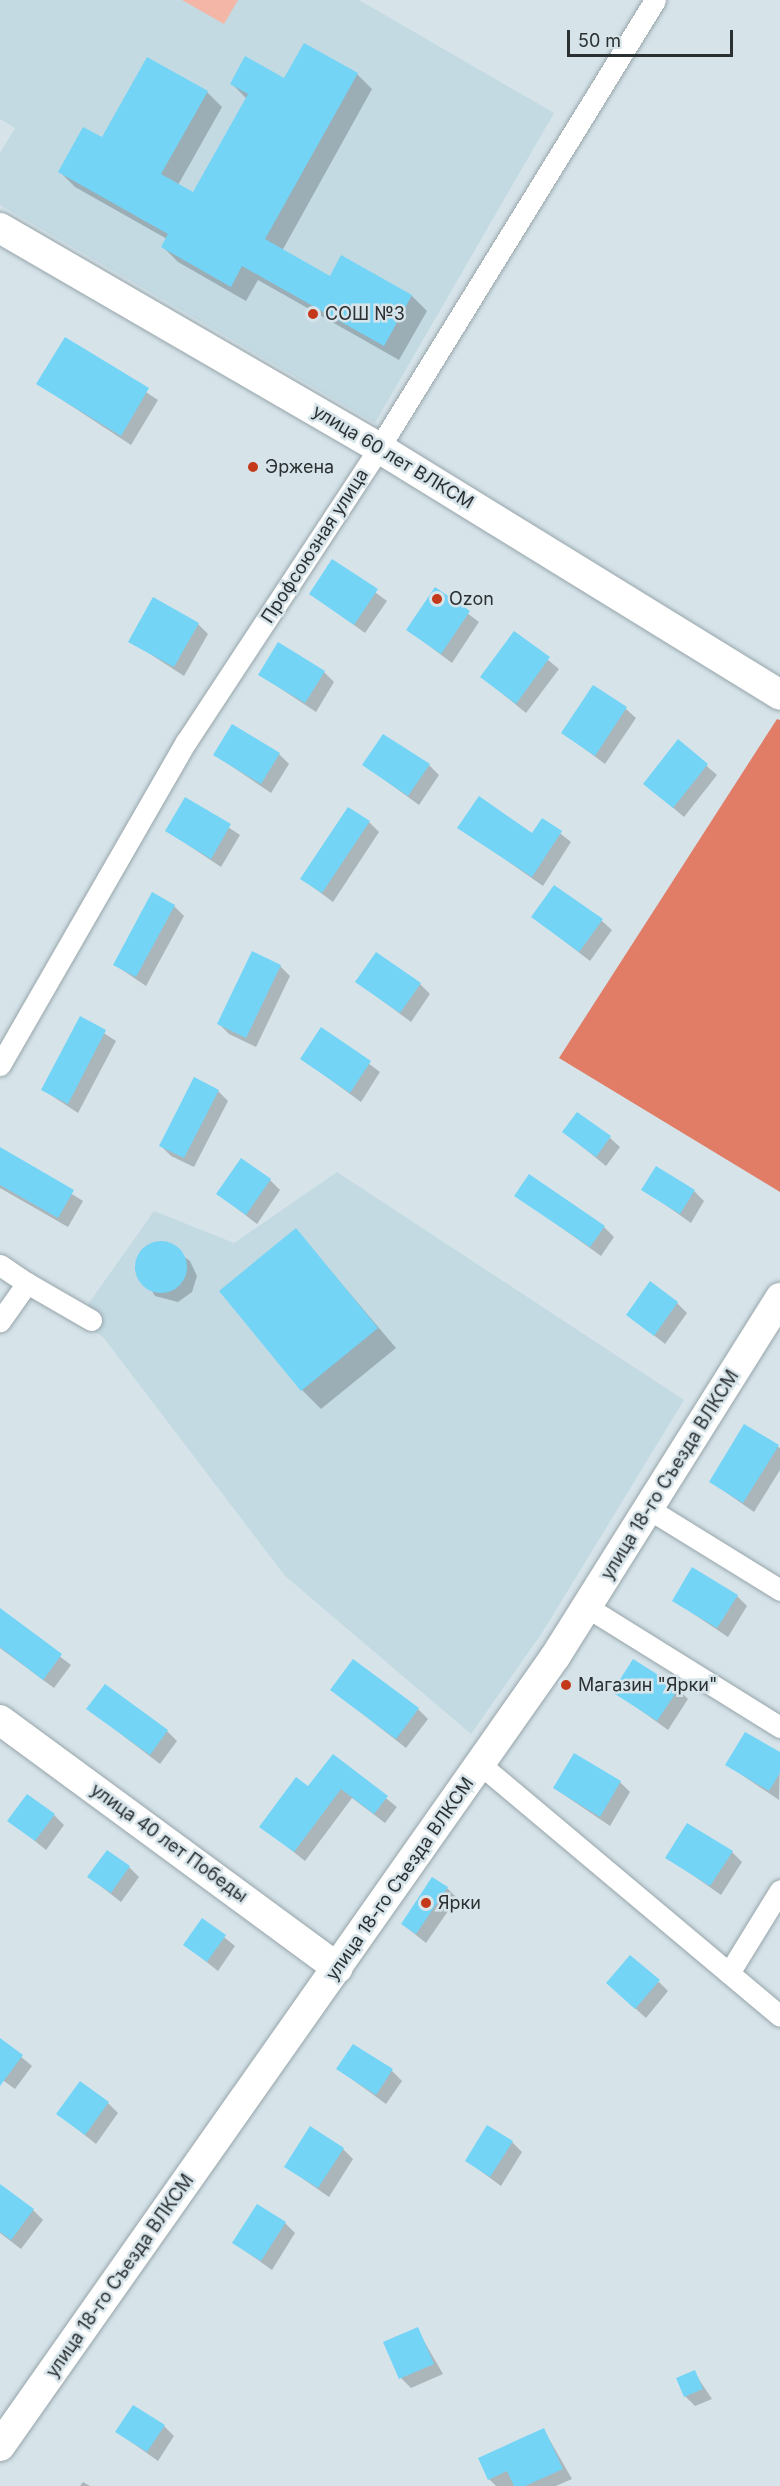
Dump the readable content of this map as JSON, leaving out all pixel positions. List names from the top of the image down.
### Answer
{
  "streets": {
    "street": [
      "улица 60 лет ВЛКСМ",
      "Профсоюзная улица",
      "улица 18-го Съезда ВЛКСМ",
      "улица 40 лет Победы"
    ]
  },
  "crossings": [
    ["улица 60 лет ВЛКСМ", "Профсоюзная улица"],
    ["улица 18-го Съезда ВЛКСМ", "улица 40 лет Победы"]
  ],
  "places": [
    "СОШ №3",
    "Эржена",
    "Ozon",
    "Магазин \"Ярки\"",
    "Ярки"
  ],
  "scale_bar": "50 m"
}
